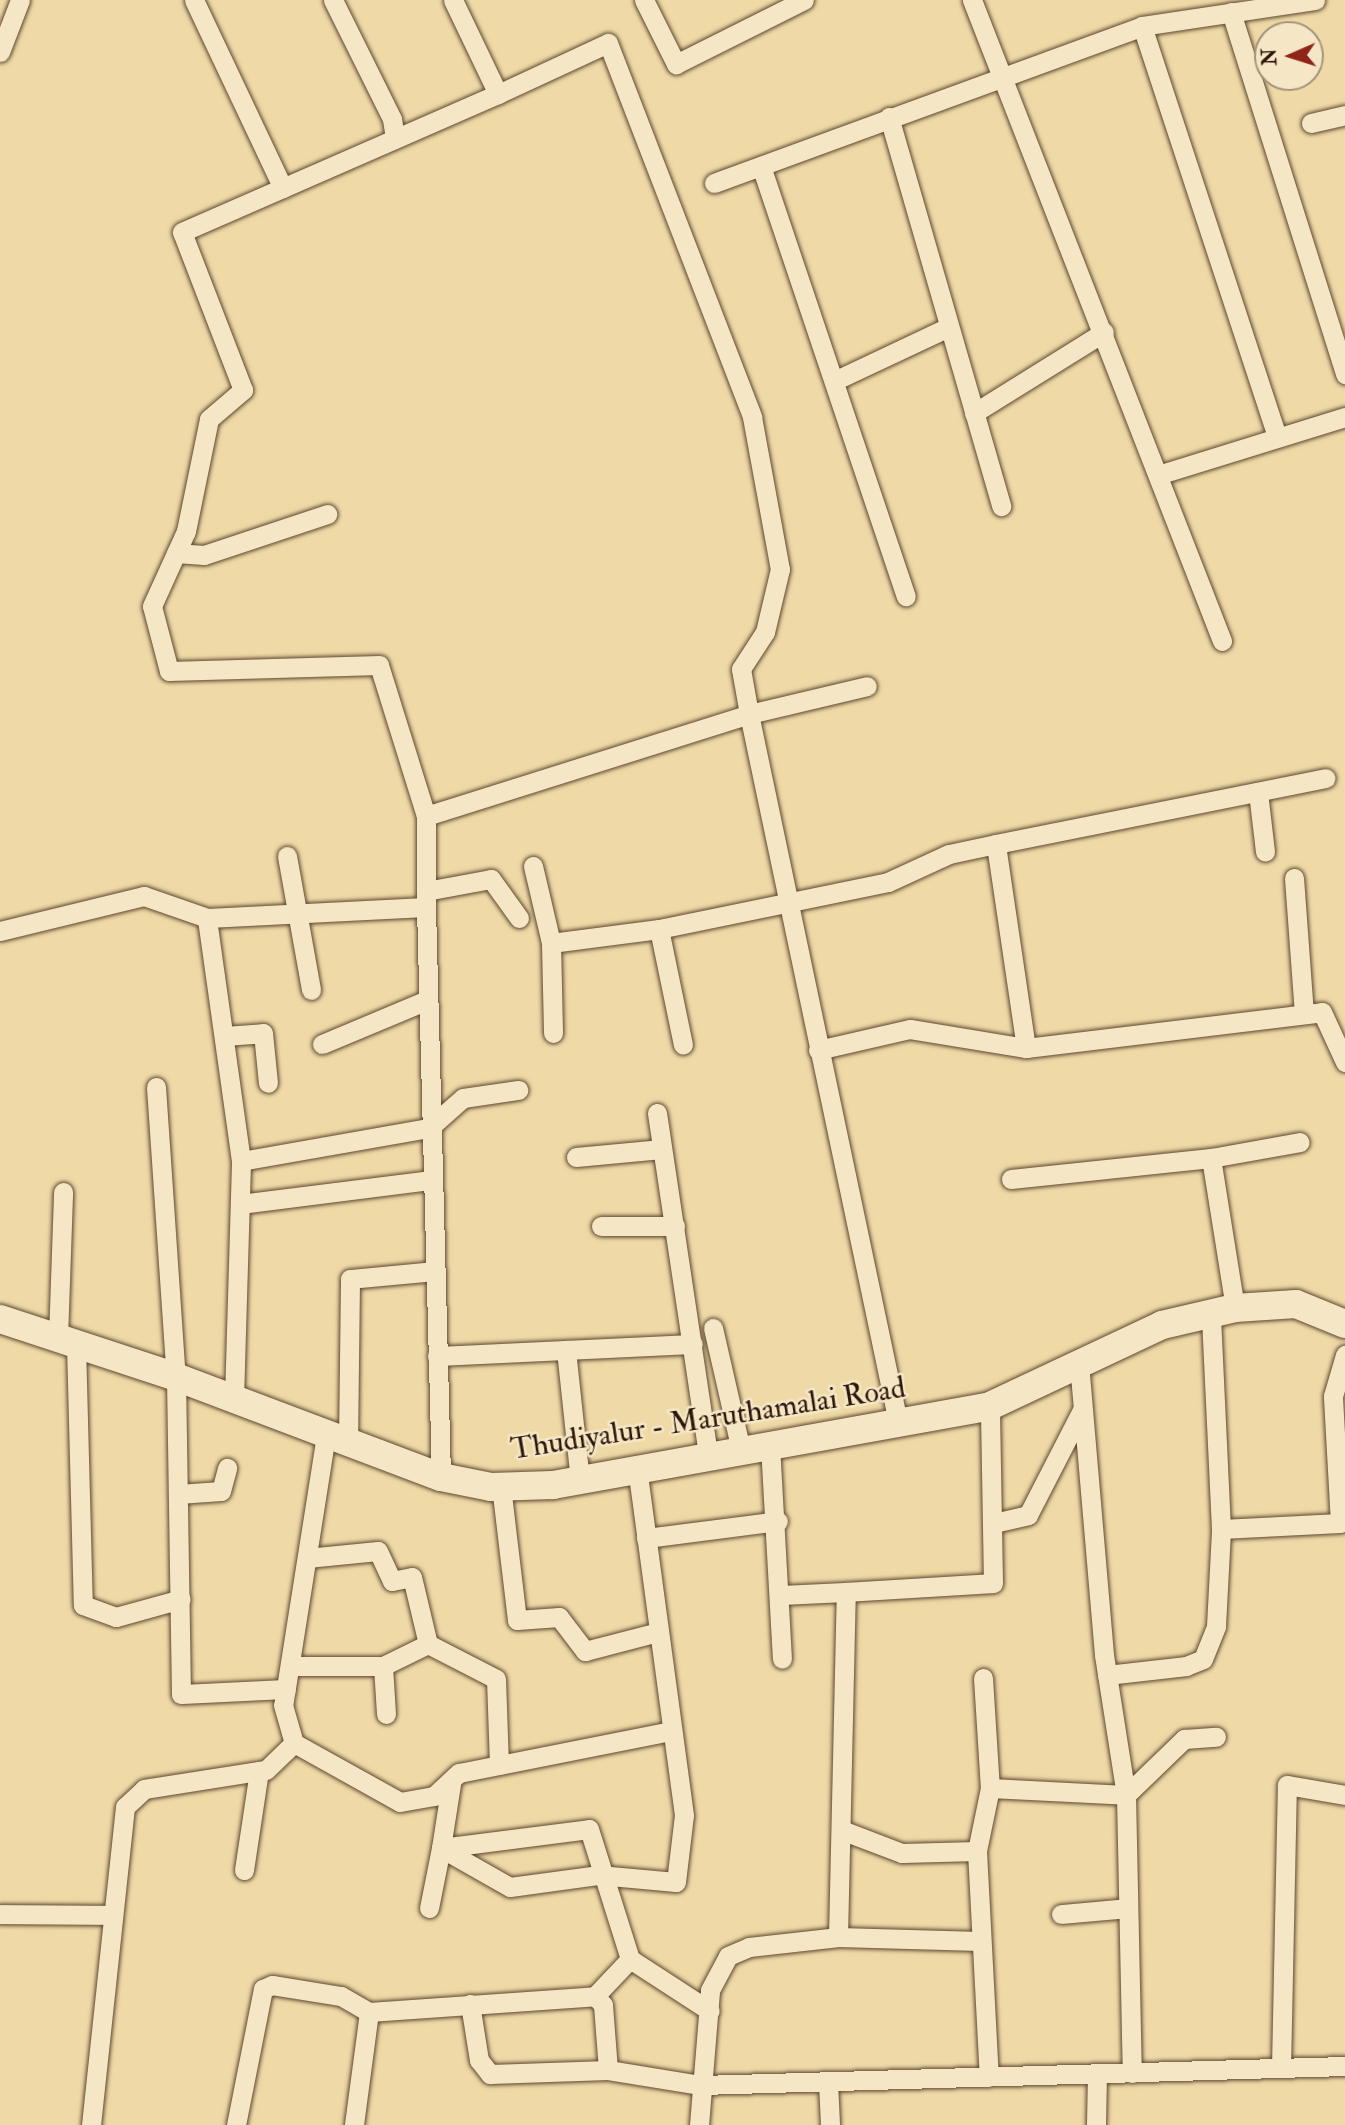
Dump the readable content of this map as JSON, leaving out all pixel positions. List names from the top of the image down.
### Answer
{
  "streets": {
    "main road": ["Thudiyalur - Maruthamalai Road"]
  },
  "north": "left"
}
